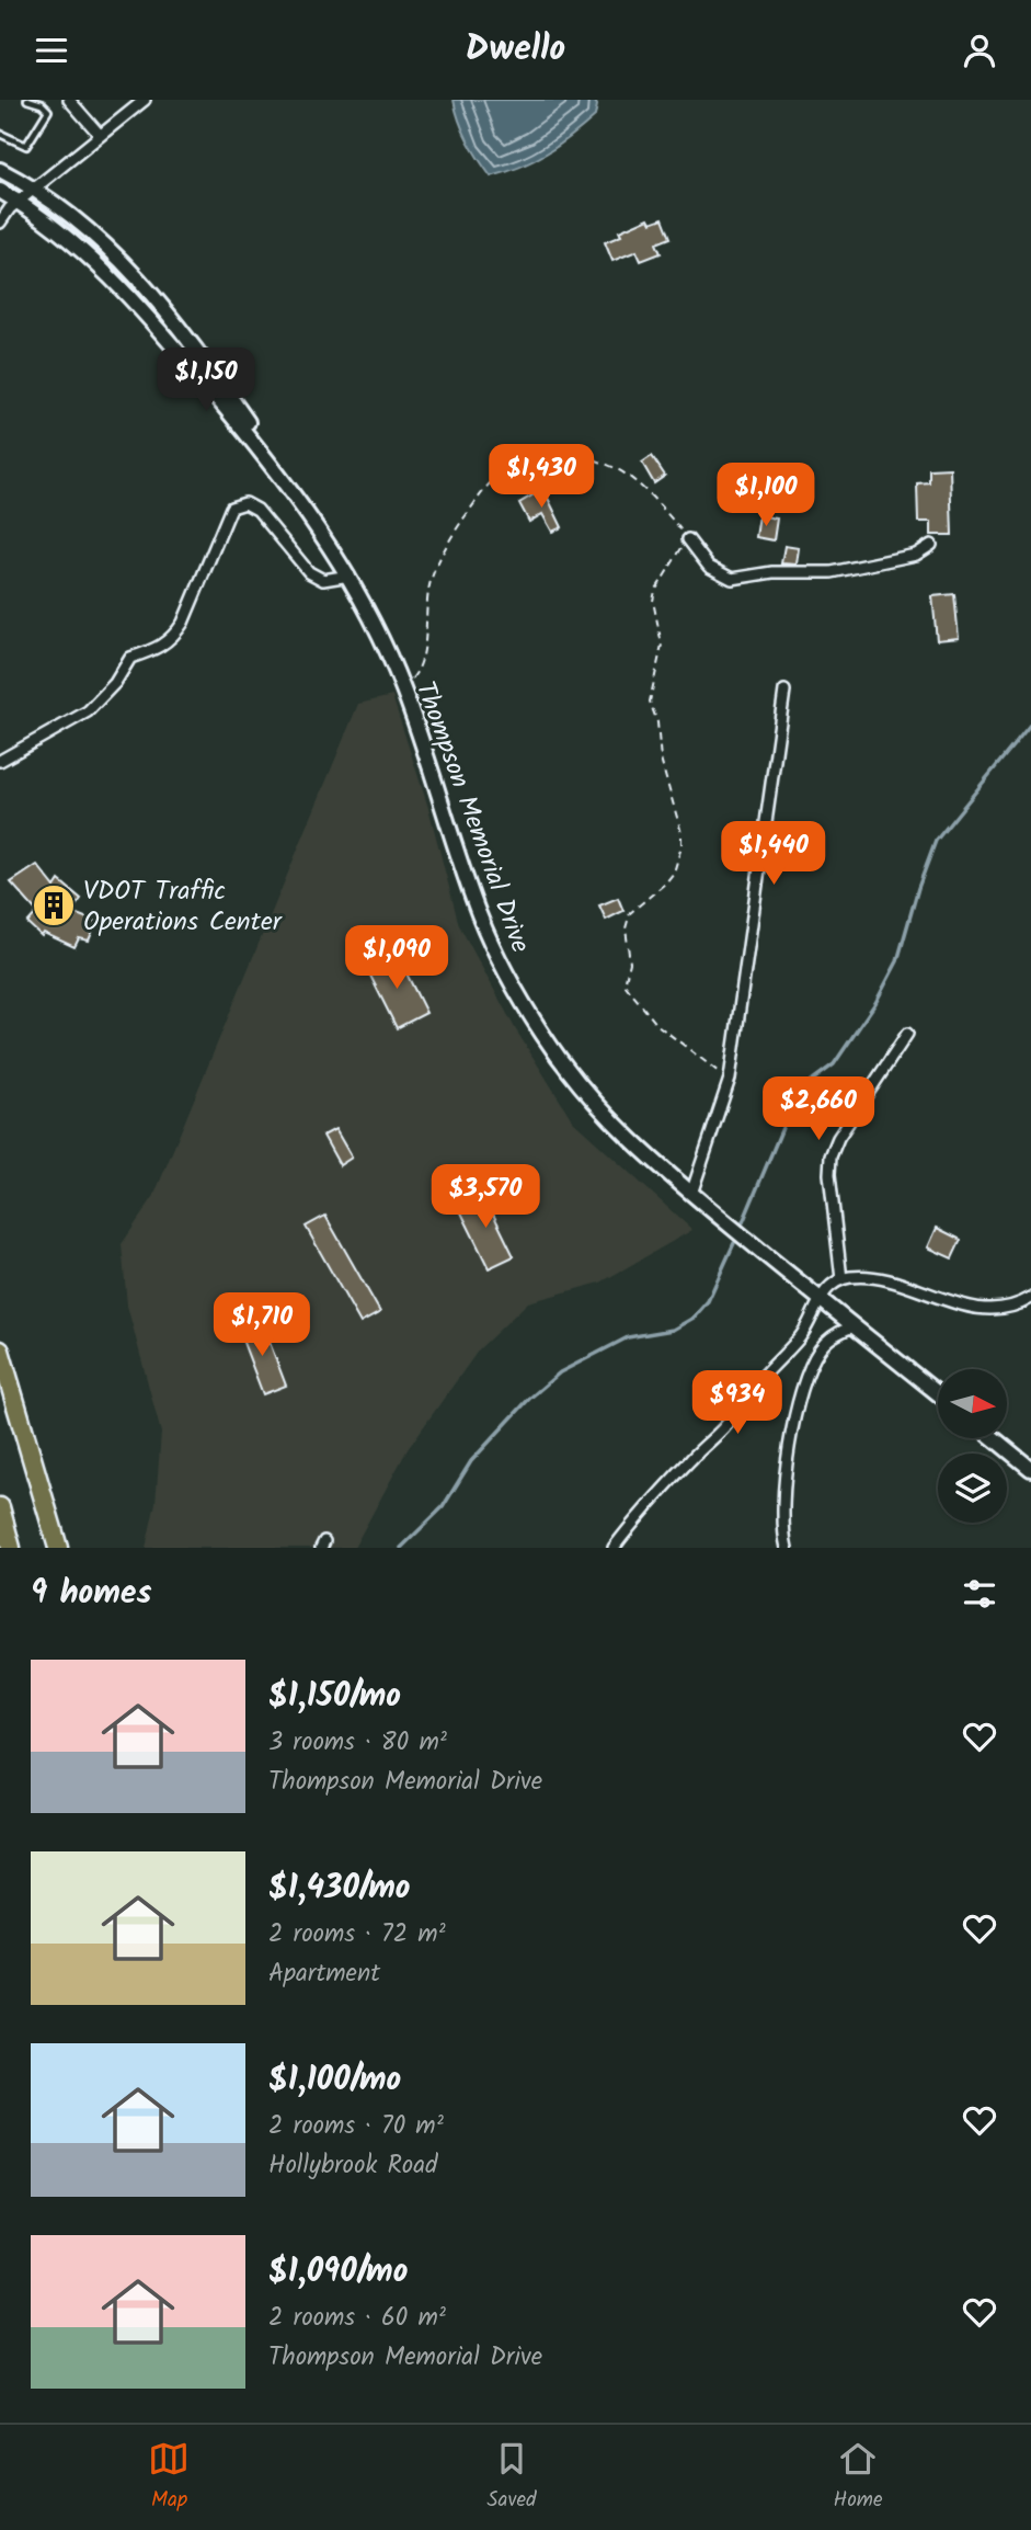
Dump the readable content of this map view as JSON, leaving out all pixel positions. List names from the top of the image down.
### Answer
{
  "streets": {
    "main road": ["Thompson Memorial Drive"]
  },
  "places": {
    "building": ["VDOT Traffic Operations Center"]
  },
  "north": "right",
  "page": {
    "header": "Dwello",
    "price": [
      "$1,150",
      "$1,430",
      "$1,100",
      "$1,440",
      "$1,090",
      "$2,660",
      "$3,570",
      "$1,710",
      "$934"
    ],
    "heading": "9 homes",
    "list": [
      {
        "name": "$1,150/mo",
        "note": "3 rooms · 80 m² · Thompson Memorial Drive"
      },
      {
        "name": "$1,430/mo",
        "note": "2 rooms · 72 m² · Apartment"
      },
      {
        "name": "$1,100/mo",
        "note": "2 rooms · 70 m² · Hollybrook Road"
      },
      {
        "name": "$1,090/mo",
        "note": "2 rooms · 60 m² · Thompson Memorial Drive"
      }
    ],
    "tabs": ["Map", "Saved", "Home"]
  }
}
